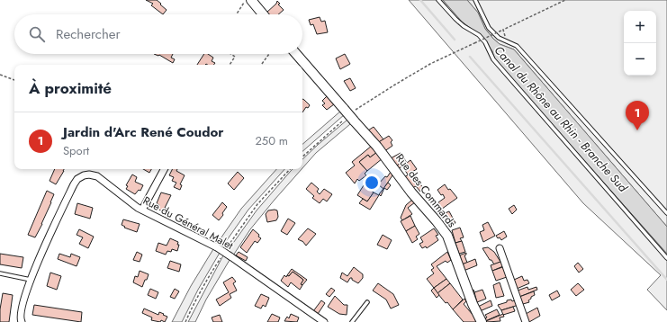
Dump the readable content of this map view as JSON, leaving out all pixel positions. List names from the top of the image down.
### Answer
{
  "streets": {
    "street": ["Rue des Commards", "Rue du Général Malet"]
  },
  "water": ["Canal du Rhône au Rhin - Branche Sud"],
  "page": {
    "map_buttons": ["+", "−"],
    "search": "Rechercher",
    "heading": "À proximité",
    "pins": "1",
    "list": [
      {
        "mark": "1",
        "name": "Jardin d'Arc René Coudor",
        "note": "Sport",
        "value": "250 m"
      }
    ]
  }
}
